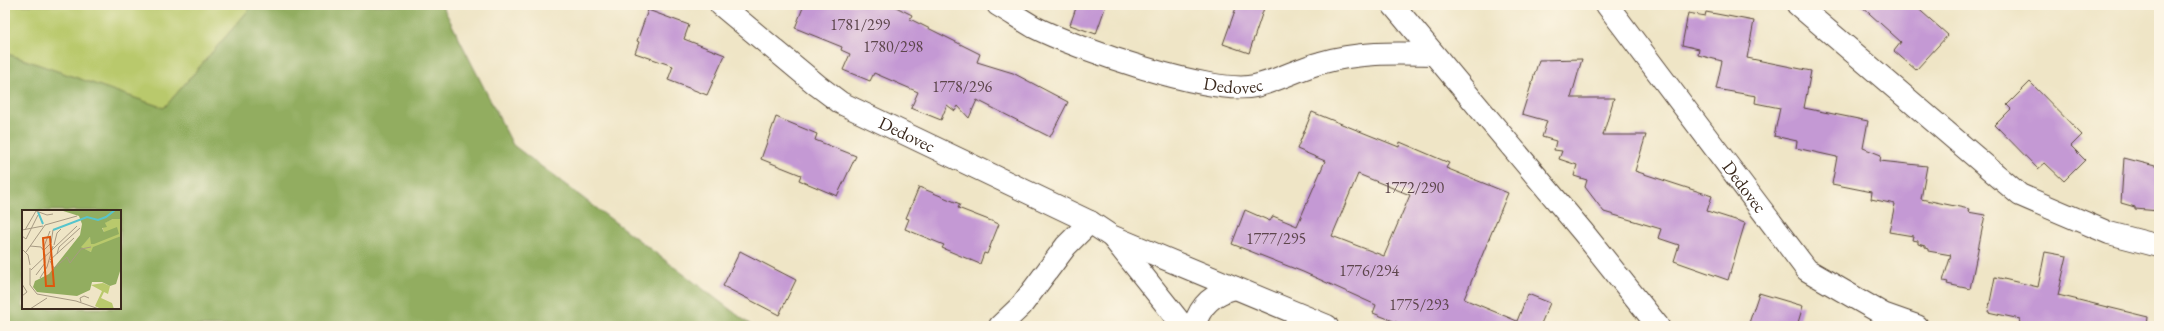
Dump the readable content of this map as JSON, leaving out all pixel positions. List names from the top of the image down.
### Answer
{
  "streets": {
    "street": ["Dedovec"]
  },
  "house_numbers": [
    "1781/299",
    "1780/298",
    "1778/296",
    "1772/290",
    "1777/295",
    "1776/294",
    "1775/293"
  ]
}
